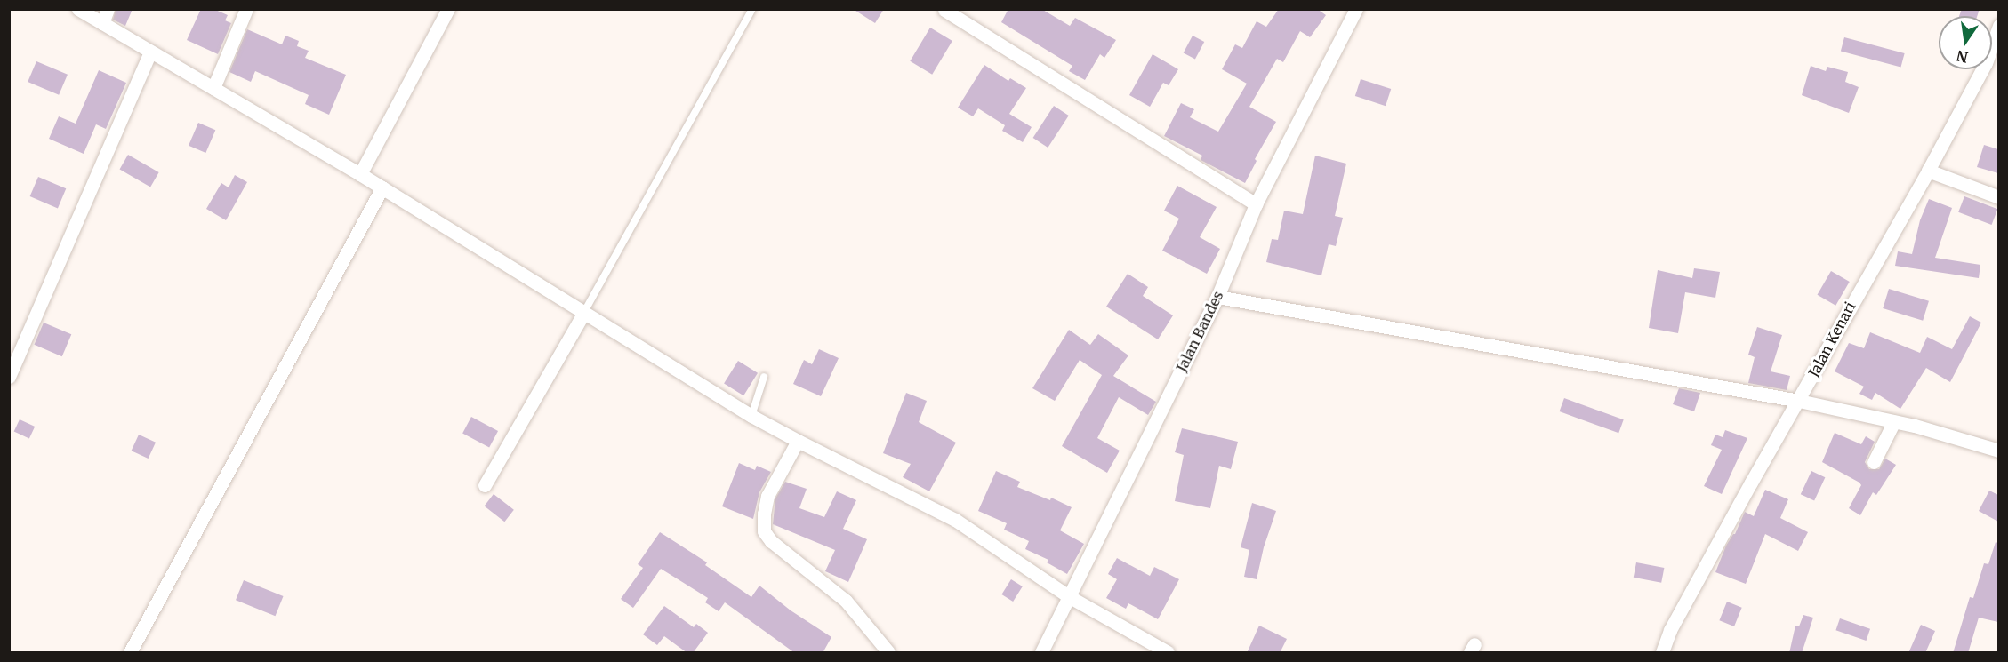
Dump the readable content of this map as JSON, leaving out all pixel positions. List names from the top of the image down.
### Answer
{
  "streets": {
    "street": ["Jalan Bandes", "Jalan Kenari"]
  },
  "north": "bottom"
}
